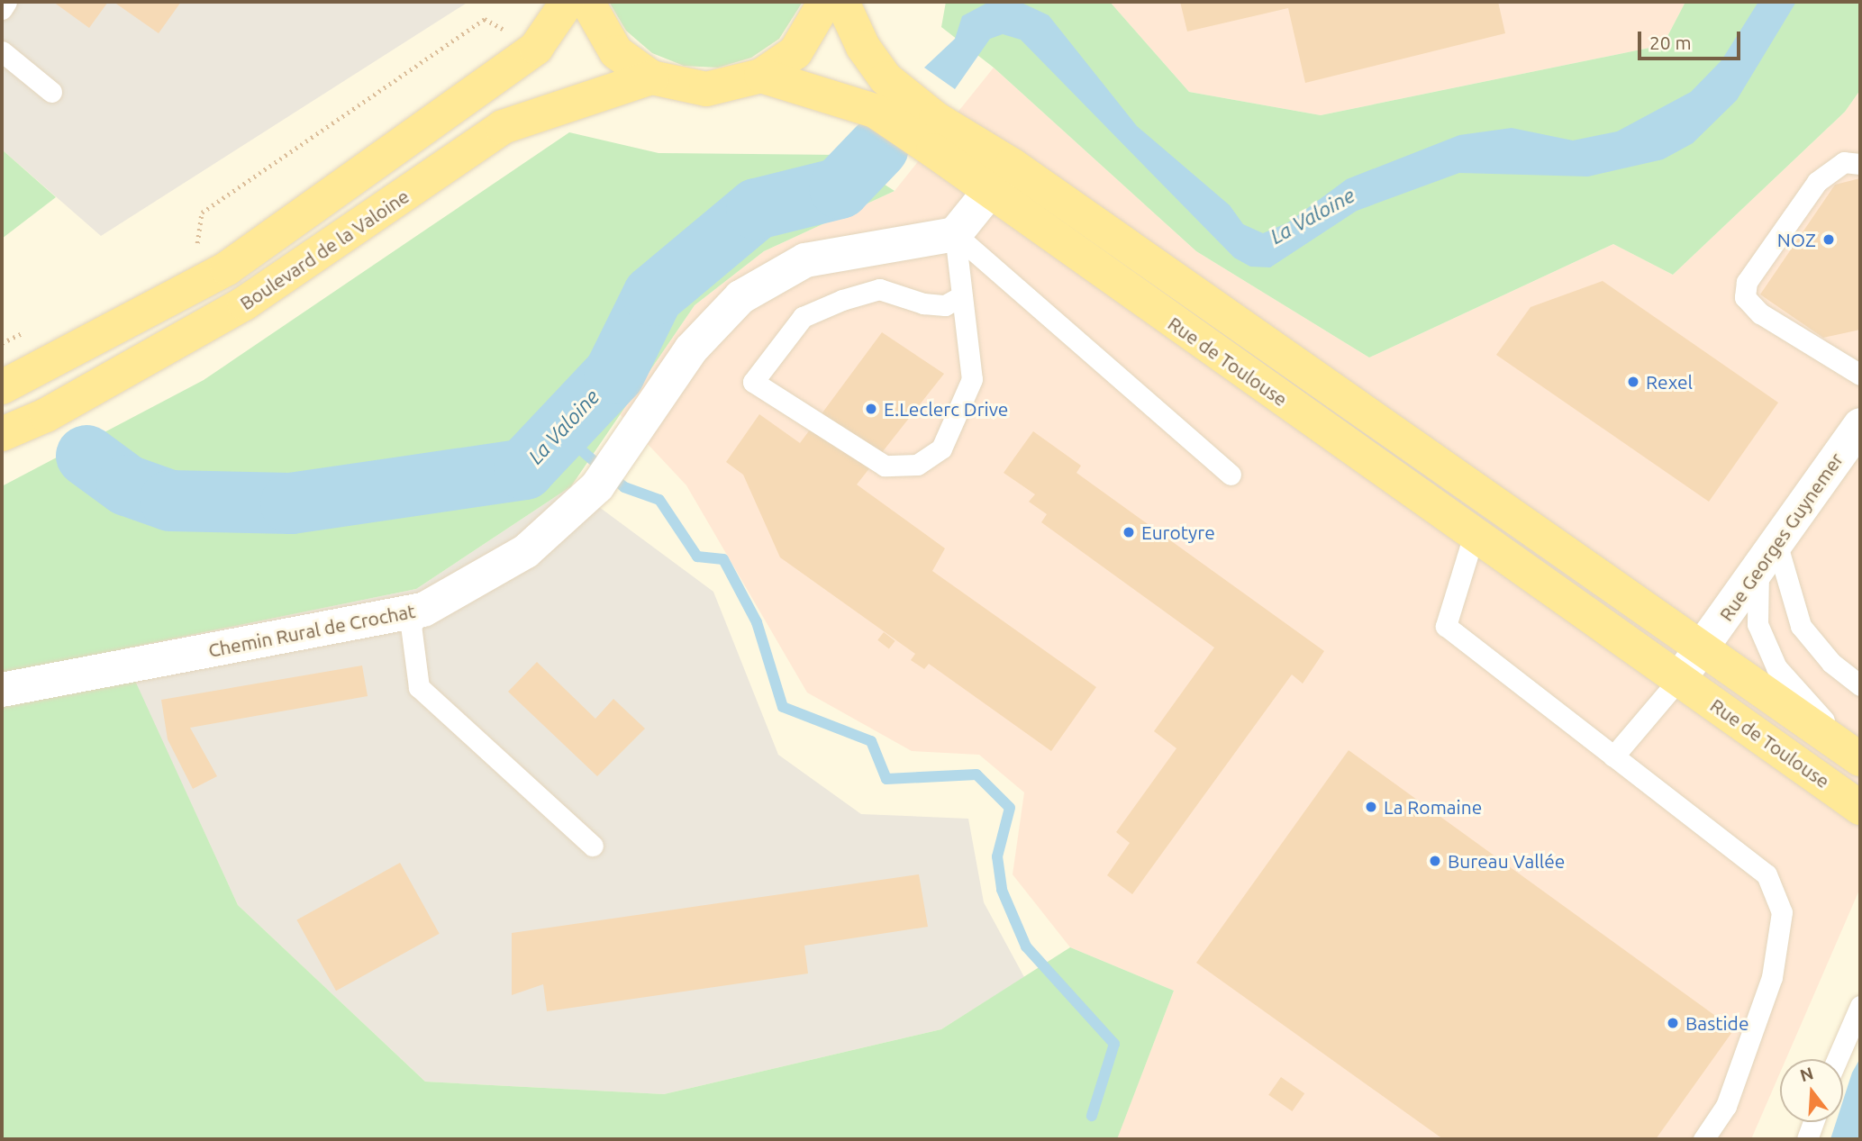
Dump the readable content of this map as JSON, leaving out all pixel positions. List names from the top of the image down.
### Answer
{
  "streets": {
    "main road": ["Boulevard de la Valoine", "Rue de Toulouse"],
    "street": ["Rue Georges Guynemer", "Chemin Rural de Crochat"]
  },
  "crossings": [
    ["Rue de Toulouse", "Rue Georges Guynemer"]
  ],
  "water": ["La Valoine"],
  "places": [
    "NOZ",
    "Rexel",
    "E.Leclerc Drive",
    "Eurotyre",
    "La Romaine",
    "Bureau Vallée",
    "Bastide"
  ],
  "scale_bar": "20 m",
  "north": "top"
}
